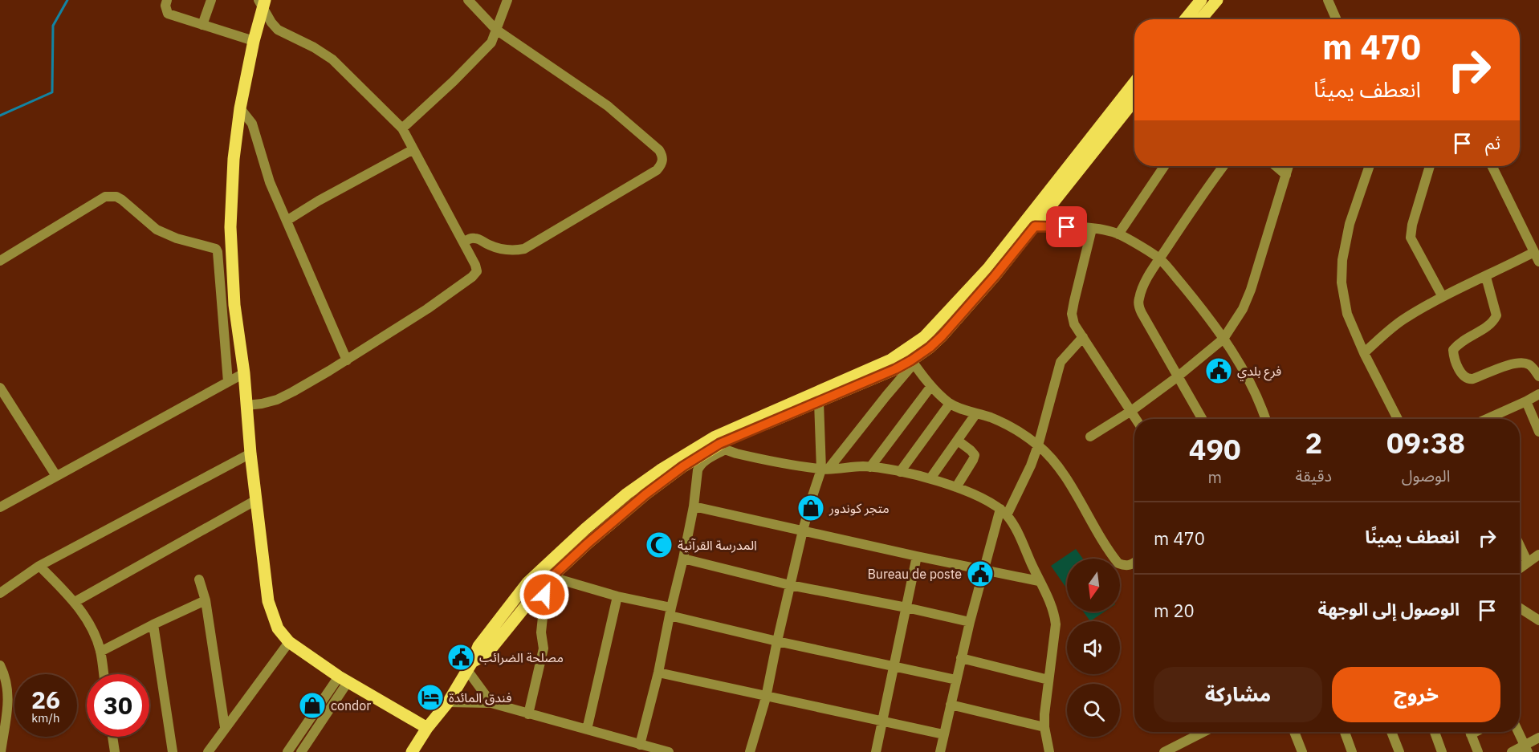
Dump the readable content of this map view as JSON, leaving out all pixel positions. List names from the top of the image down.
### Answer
{
  "places": {
    "public building": ["فرع بلدي", "Bureau de poste", "مصلحة الضرائب"],
    "shop": ["متجر كوندور", "condor"],
    "mosque": ["المدرسة القرآنية"],
    "hotel": ["فندق المائدة"]
  },
  "north": "bottom",
  "page": {
    "turn": ["470 m", "انعطف يمينًا"],
    "then": "ثم",
    "eta": [
      "09:38",
      "الوصول",
      "2",
      "دقيقة",
      "490",
      "m"
    ],
    "list": [
      {
        "name": "انعطف يمينًا",
        "value": "470 m"
      },
      {
        "name": "الوصول إلى الوجهة",
        "value": "20 m"
      }
    ],
    "buttons": ["خروج", "مشاركة"],
    "speed": "26 km/h",
    "limit": "30"
  }
}
